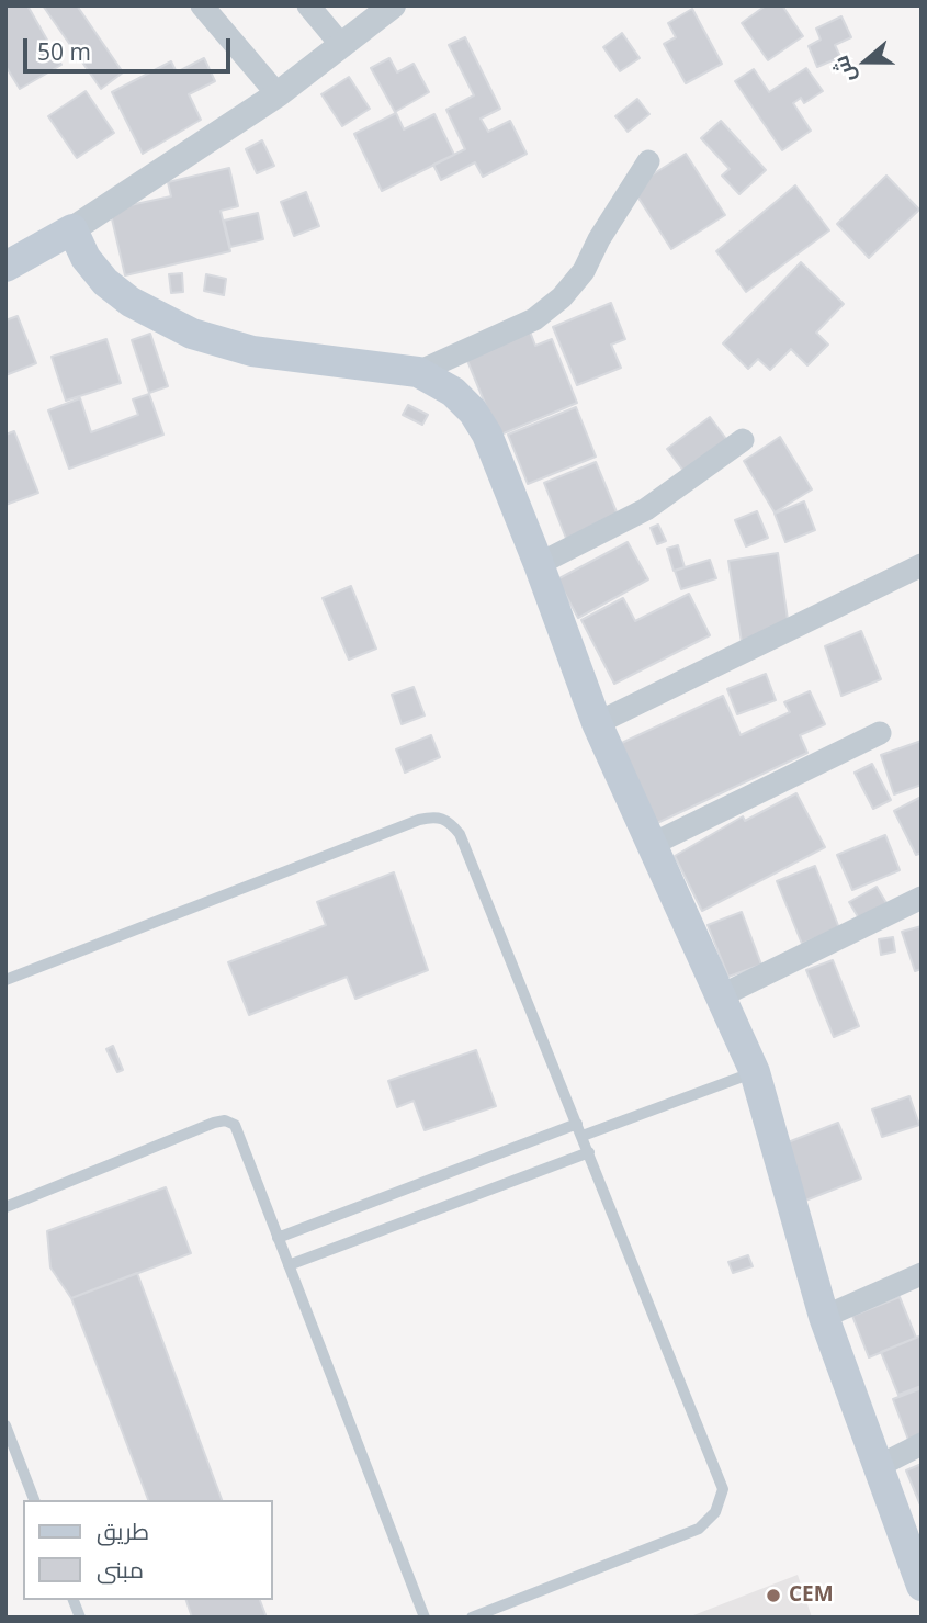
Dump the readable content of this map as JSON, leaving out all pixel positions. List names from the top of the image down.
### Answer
{
  "places": ["CEM"],
  "legend": ["طريق", "مبنى"],
  "scale_bar": "50 m",
  "north": "left"
}
